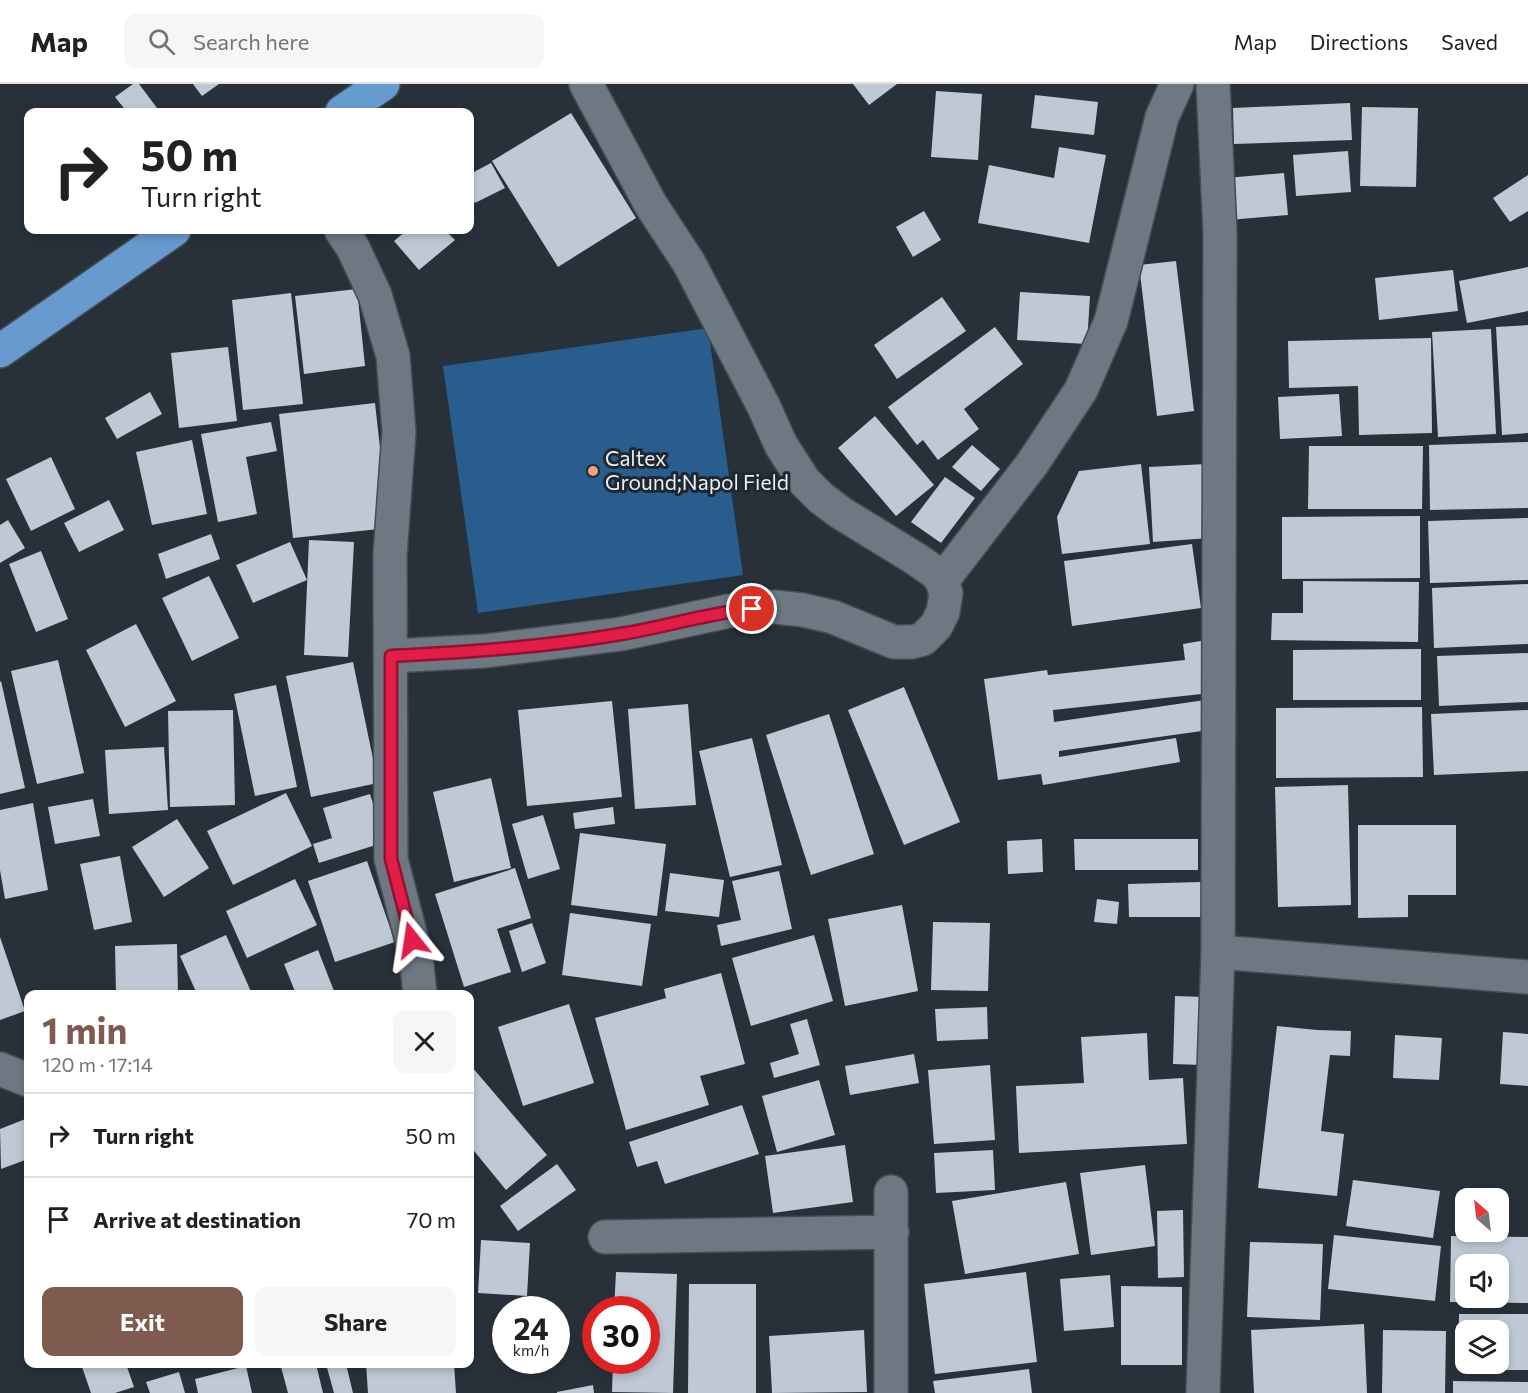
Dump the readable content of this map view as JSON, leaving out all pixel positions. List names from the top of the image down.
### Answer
{
  "places": ["Caltex Ground;Napol Field"],
  "north": "top left",
  "page": {
    "header": "Map",
    "search": "Search here",
    "nav": ["Map", "Directions", "Saved"],
    "turn": ["50 m", "Turn right"],
    "heading": ["1 min", "120 m · 17:14"],
    "list": [
      {
        "name": "Turn right",
        "value": "50 m"
      },
      {
        "name": "Arrive at destination",
        "value": "70 m"
      }
    ],
    "buttons": ["Exit", "Share"],
    "speed": "24 km/h",
    "limit": "30"
  }
}
